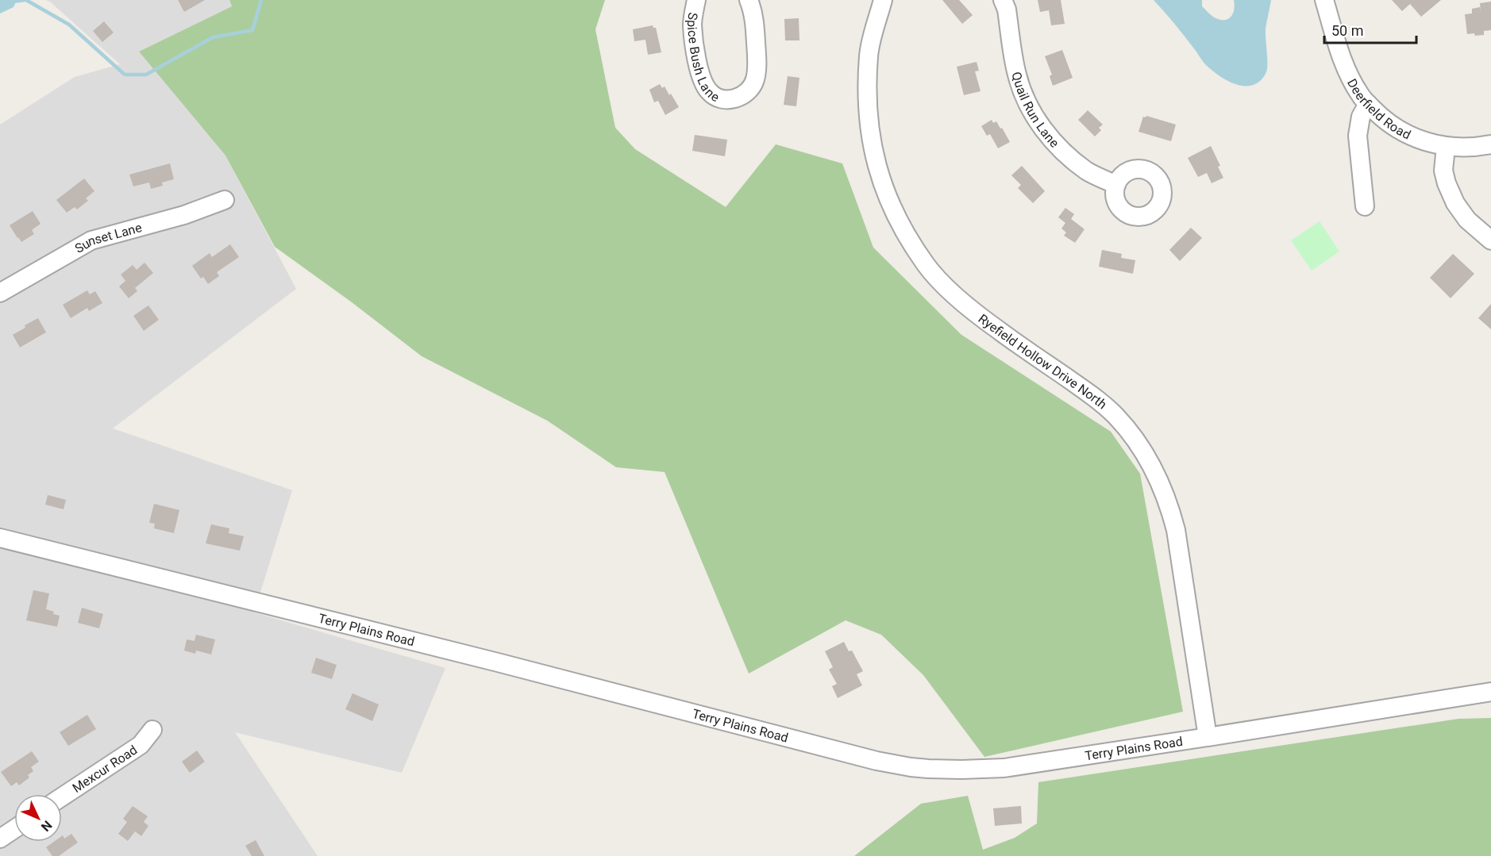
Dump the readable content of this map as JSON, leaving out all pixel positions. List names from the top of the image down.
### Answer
{
  "streets": {
    "street": [
      "Spice Bush Lane",
      "Deerfield Road",
      "Quail Run Lane",
      "Sunset Lane",
      "Ryefield Hollow Drive North",
      "Terry Plains Road",
      "Mexcur Road"
    ]
  },
  "crossings": [
    ["Ryefield Hollow Drive North", "Terry Plains Road"]
  ],
  "scale_bar": "50 m",
  "north": "bottom right"
}
